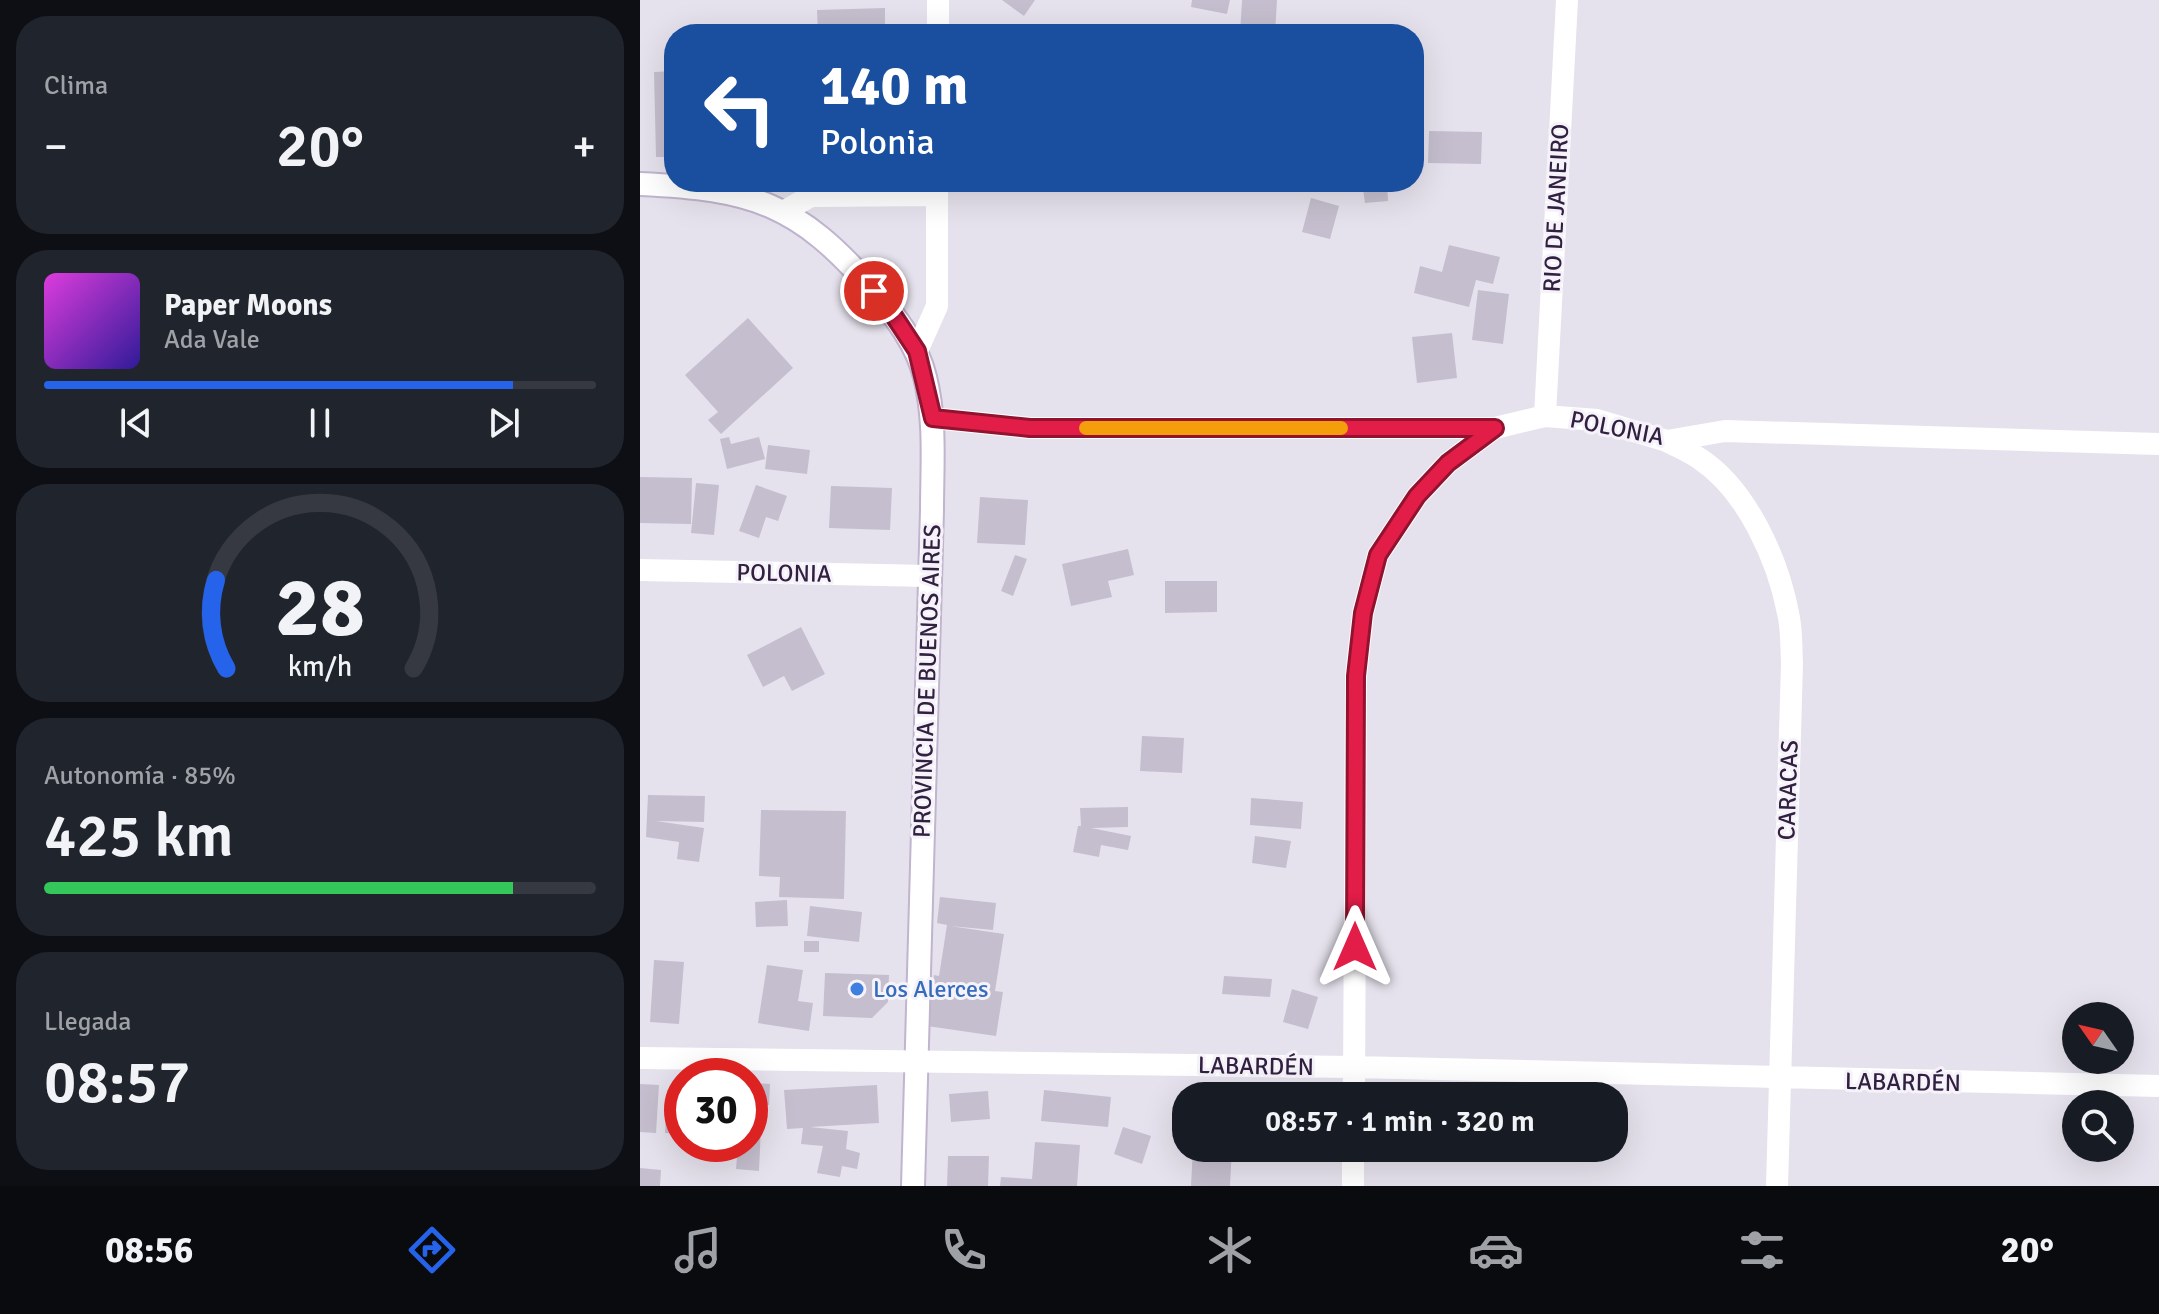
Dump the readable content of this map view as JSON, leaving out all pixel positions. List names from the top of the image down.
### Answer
{
  "streets": {
    "street": [
      "RIO DE JANEIRO",
      "POLONIA",
      "PROVINCIA DE BUENOS AIRES",
      "CARACAS",
      "LABARDÉN"
    ]
  },
  "crossings": [
    ["RIO DE JANEIRO", "POLONIA"],
    ["POLONIA", "PROVINCIA DE BUENOS AIRES"],
    ["POLONIA", "CARACAS"],
    ["PROVINCIA DE BUENOS AIRES", "LABARDÉN"],
    ["CARACAS", "LABARDÉN"]
  ],
  "places": ["Los Alerces"],
  "north": "top left",
  "page": {
    "tile": [
      "Clima",
      ["Autonomía · 85%", "425 km"],
      ["Llegada", "08:57"]
    ],
    "turn": ["140 m", "Polonia"],
    "heat": ["−", "20°", "+"],
    "song": ["Paper Moons", "Ada Vale"],
    "limit": "30",
    "trip": "08:57 · 1 min · 320 m",
    "tabs": ["08:56", "20°"],
    "gauge": ["28", "km/h"]
  }
}
